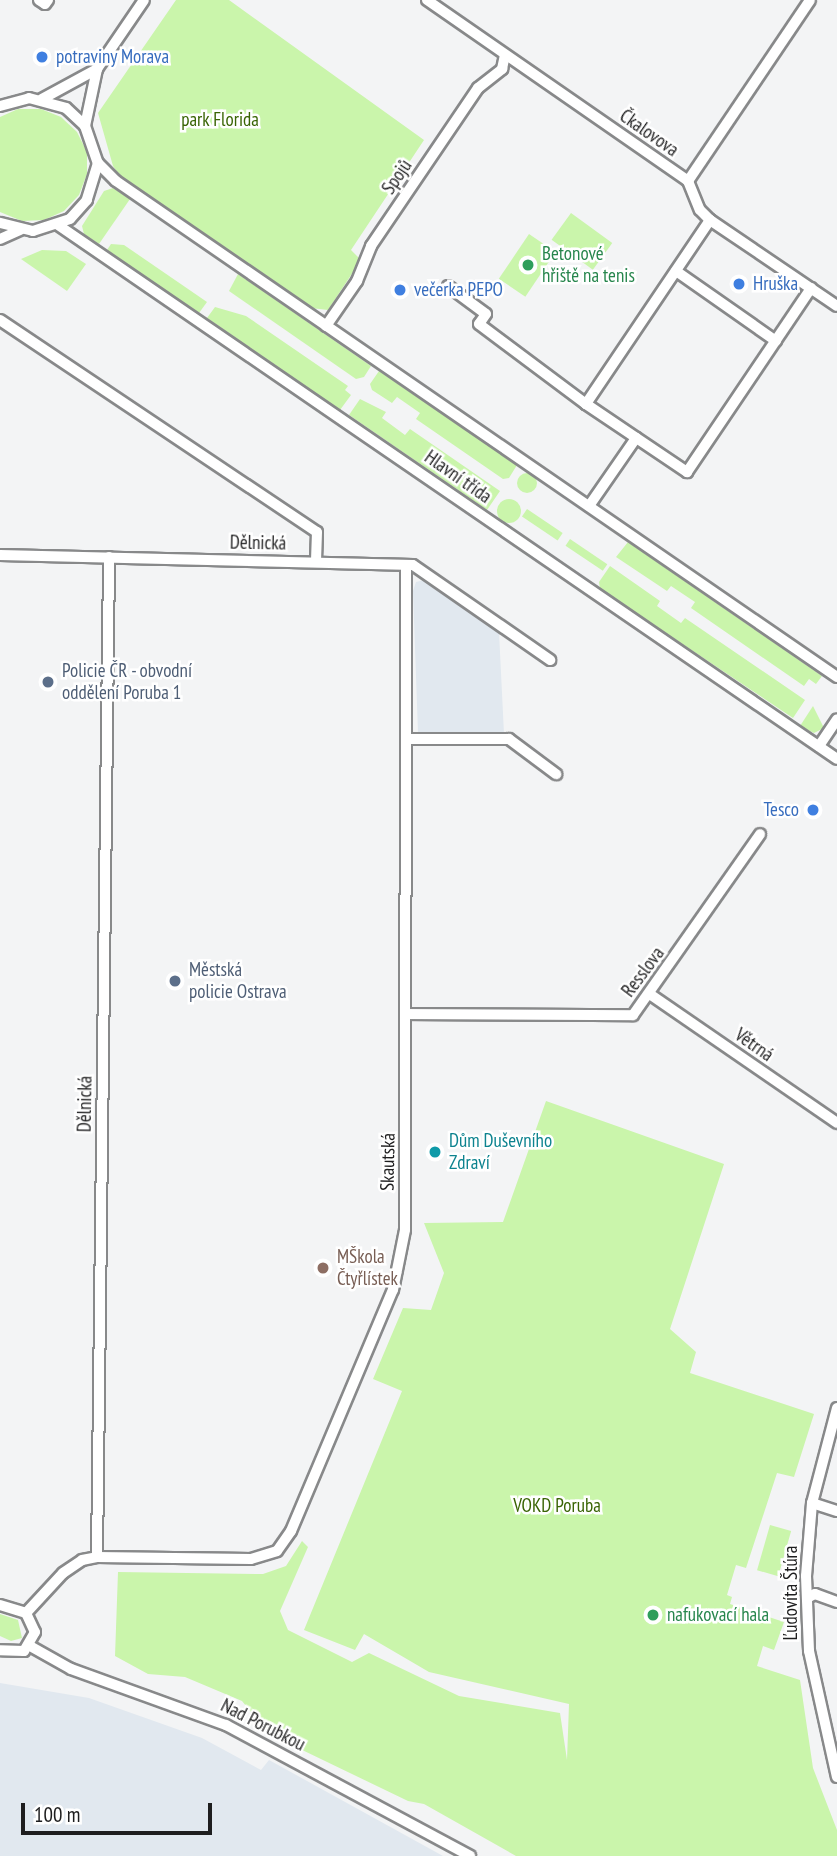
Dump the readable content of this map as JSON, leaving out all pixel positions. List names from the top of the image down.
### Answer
{
  "streets": {
    "street": [
      "Čkalovova",
      "Spojů",
      "Hlavní třída",
      "Dělnická",
      "Resslova",
      "Větrná",
      "Skautská",
      "Ľudovíta Štúra",
      "Nad Porubkou"
    ]
  },
  "crossings": [
    ["Čkalovova", "Spojů"],
    ["Dělnická", "Skautská"],
    ["Resslova", "Větrná"],
    ["Resslova", "Skautská"]
  ],
  "parks": ["park Florida", "VOKD Poruba"],
  "places": [
    "potraviny Morava",
    "Betonové hřiště na tenis",
    "Hruška",
    "večerka PEPO",
    "Policie ČR - obvodní oddělení Poruba 1",
    "Tesco",
    "Městská policie Ostrava",
    "Dům Duševního Zdraví",
    "MŠkola Čtyřlístek",
    "nafukovací hala"
  ],
  "scale_bar": "100 m"
}
